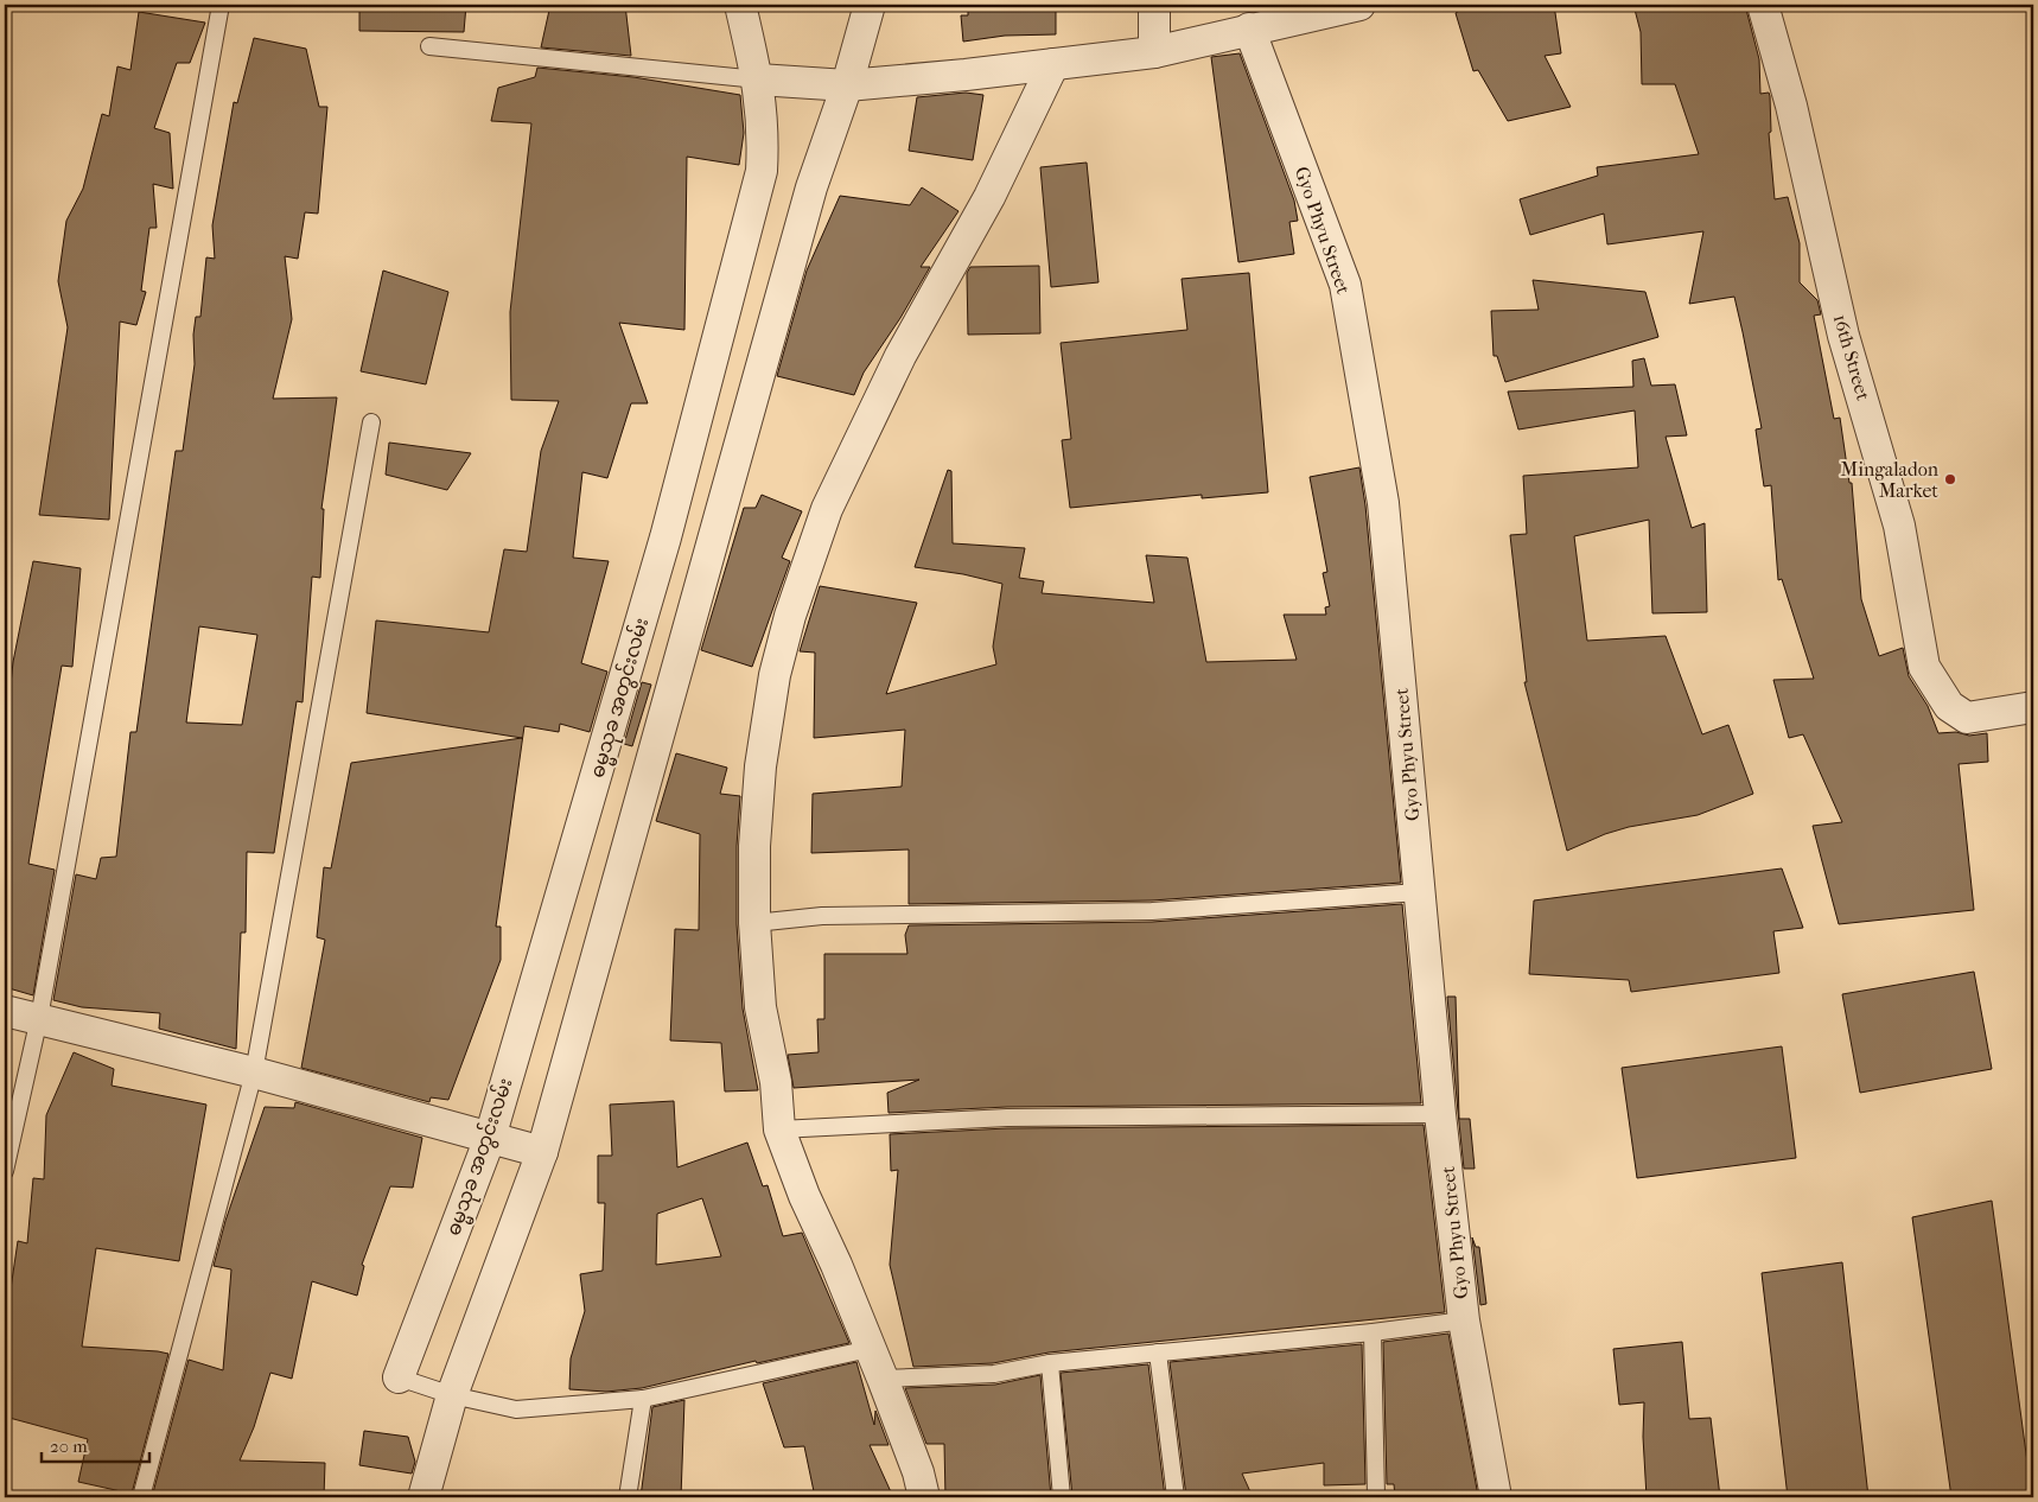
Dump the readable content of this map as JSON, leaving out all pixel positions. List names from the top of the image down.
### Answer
{
  "streets": {
    "street": ["Gyo Phyu Street", "16th Street", "ဓမ္မသုခ အတွင်းလမ်း"]
  },
  "places": ["Mingaladon Market"],
  "scale_bar": "20 m"
}
